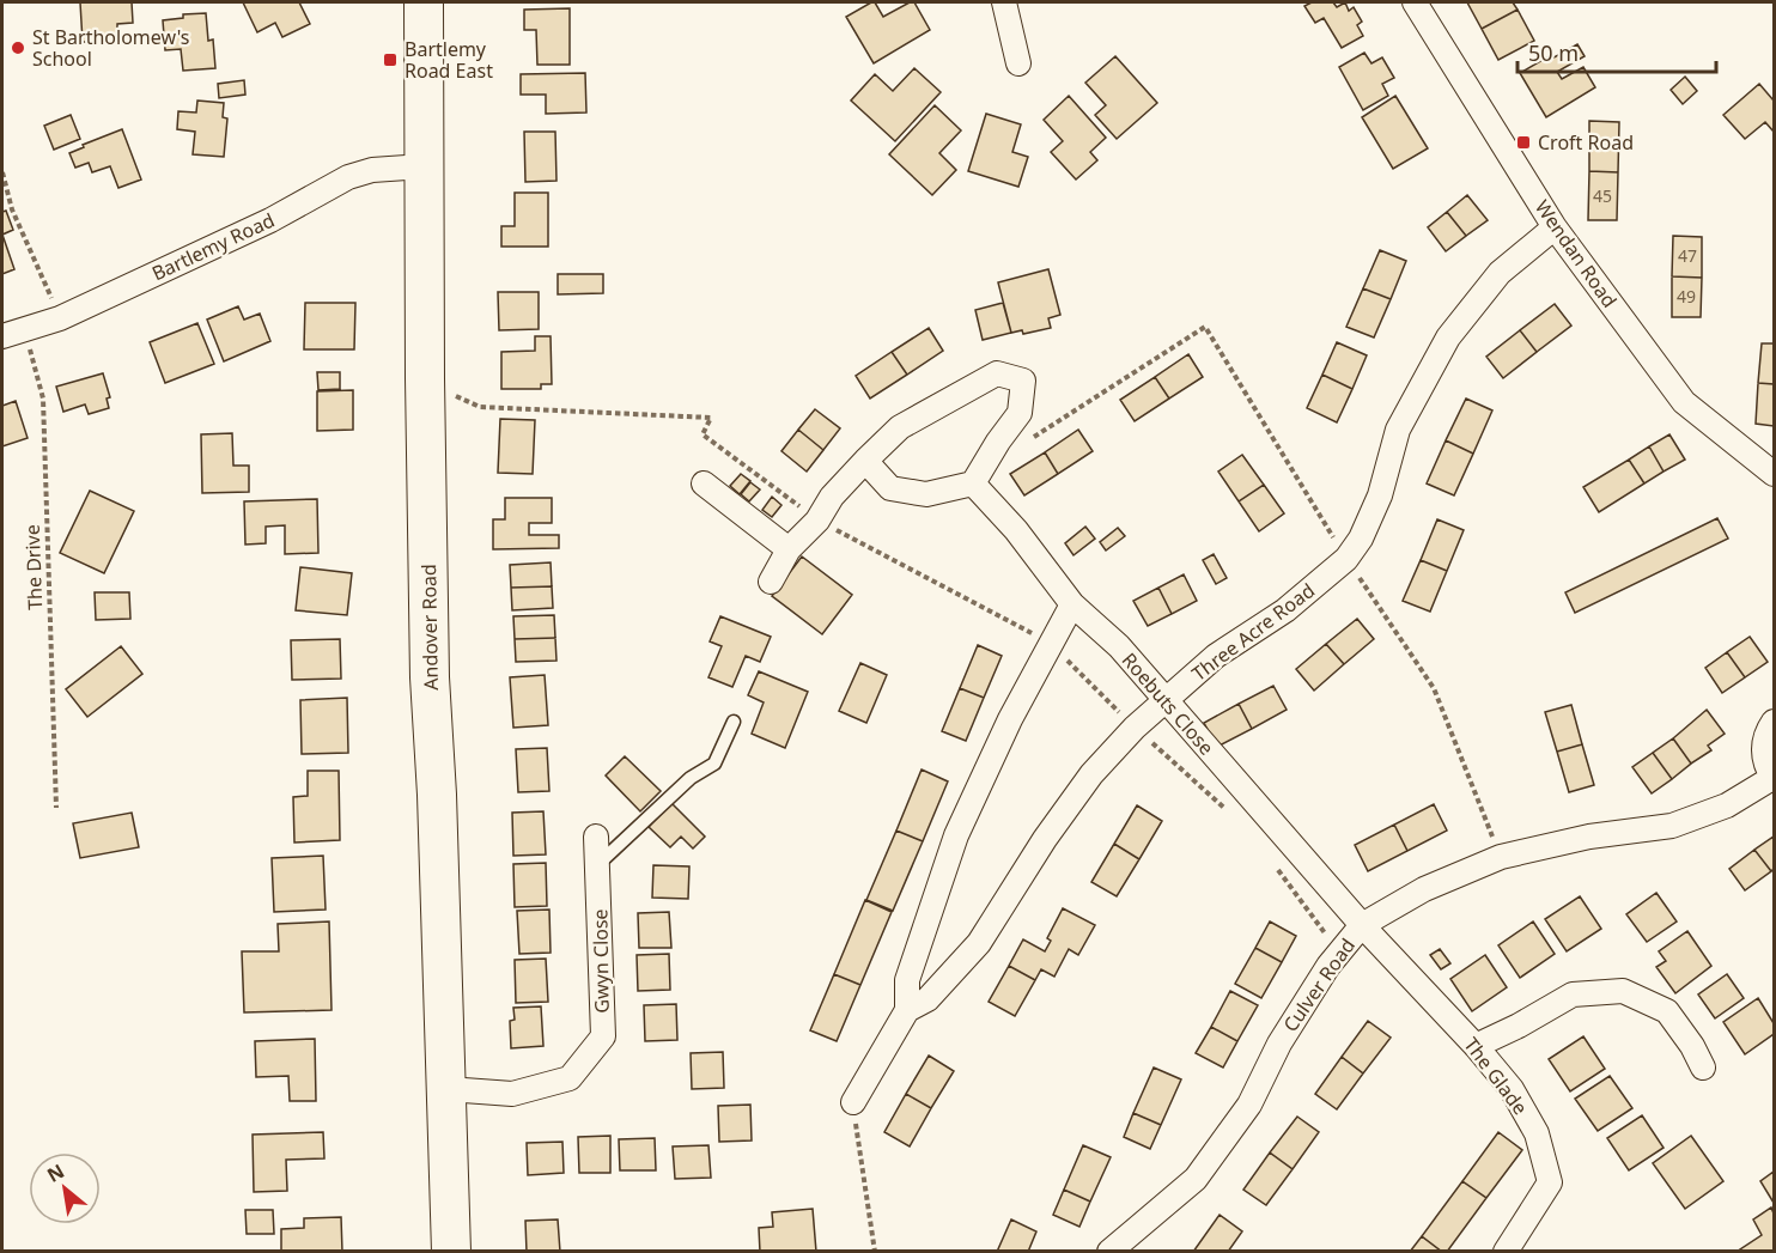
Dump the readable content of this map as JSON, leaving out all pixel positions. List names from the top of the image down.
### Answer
{
  "streets": {
    "main road": ["Andover Road"],
    "street": [
      "Bartlemy Road",
      "Wendan Road",
      "Three Acre Road",
      "Roebuts Close",
      "Gwyn Close",
      "Culver Road",
      "The Glade"
    ],
    "path": ["The Drive"]
  },
  "crossings": [
    ["Bartlemy Road", "The Drive"],
    ["Bartlemy Road", "Andover Road"],
    ["Wendan Road", "Three Acre Road"],
    ["Andover Road", "Gwyn Close"],
    ["Three Acre Road", "Roebuts Close"],
    ["Roebuts Close", "Culver Road"],
    ["Roebuts Close", "The Glade"],
    ["Culver Road", "The Glade"]
  ],
  "places": {
    "other": ["St Bartholomew's School"],
    "transit": ["Bartlemy Road East", "Croft Road"]
  },
  "house_numbers": ["45", "47", "49"],
  "scale_bar": "50 m",
  "north": "top left"
}
